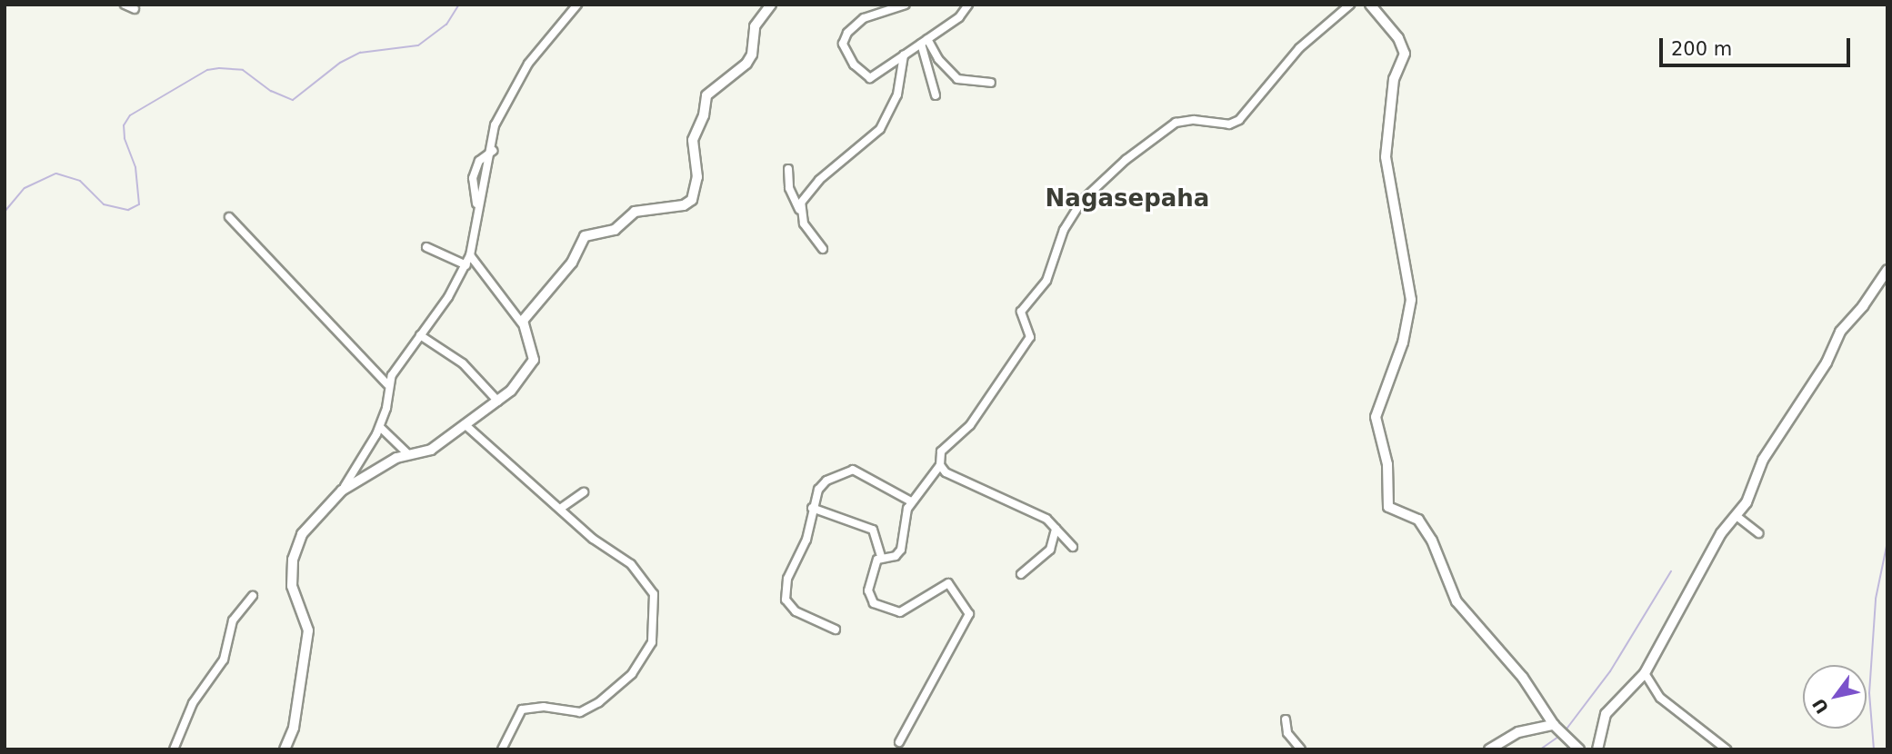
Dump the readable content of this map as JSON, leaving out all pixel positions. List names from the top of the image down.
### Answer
{
  "districts": ["Nagasepaha"],
  "scale_bar": "200 m",
  "north": "bottom left"
}
